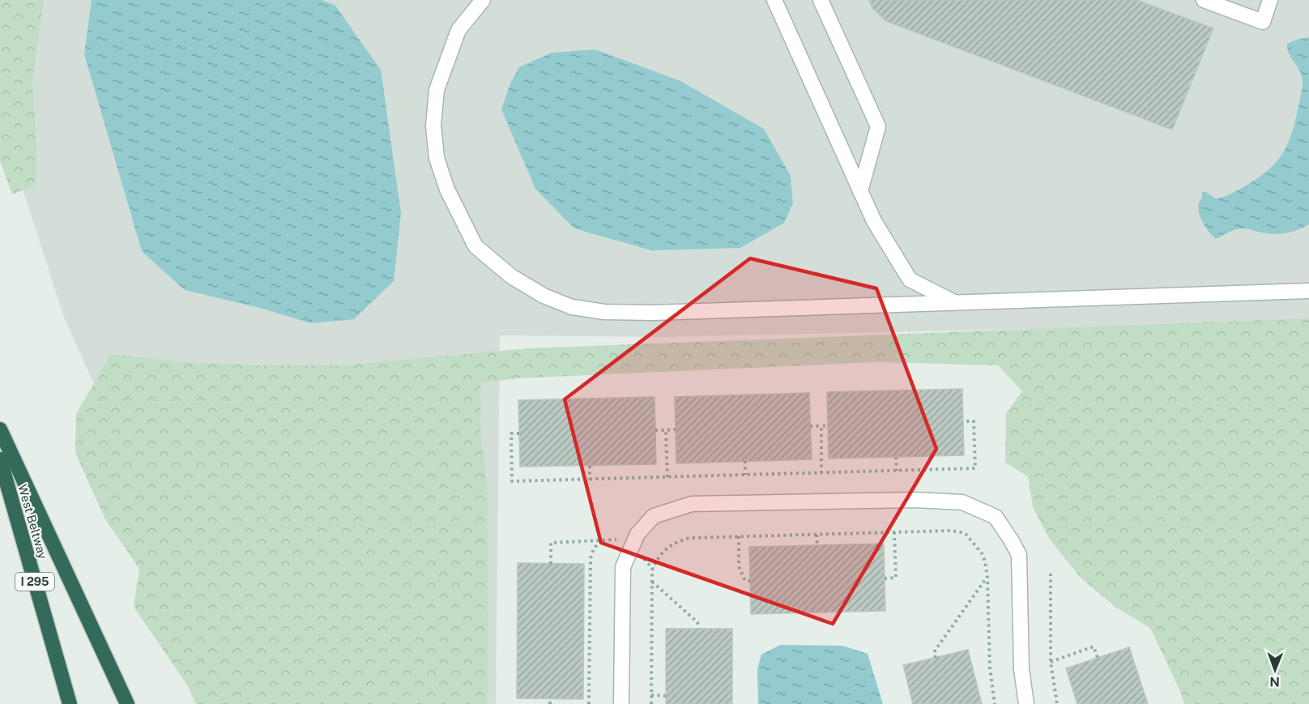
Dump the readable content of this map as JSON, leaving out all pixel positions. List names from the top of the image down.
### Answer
{
  "streets": {
    "highway": ["West Beltway", "I 295"]
  },
  "north": "bottom"
}
